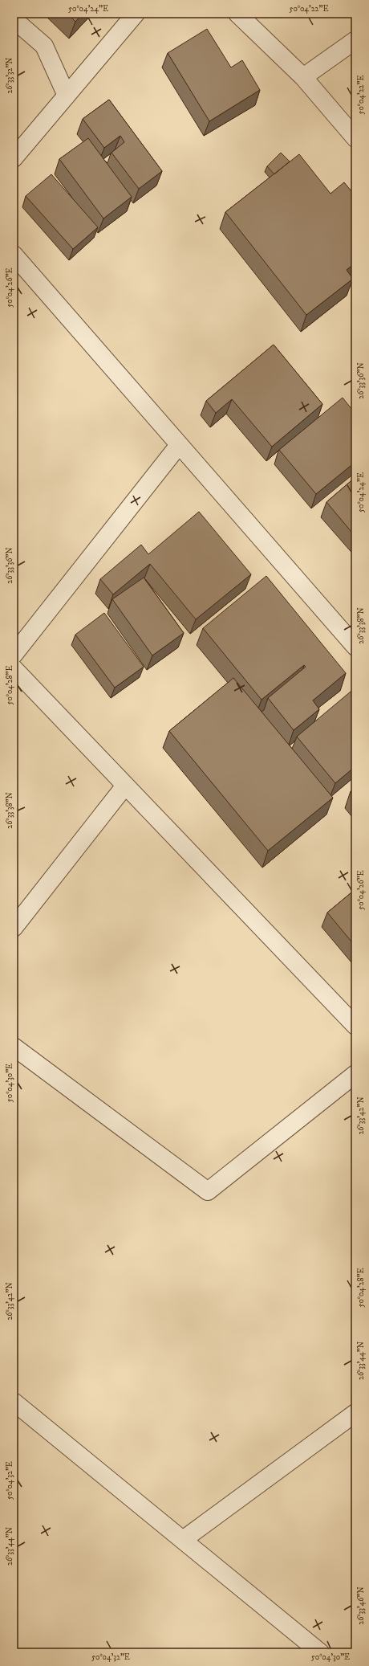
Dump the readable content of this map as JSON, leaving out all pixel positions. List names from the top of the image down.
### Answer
{
  "coordinates": [
    "50°04'24\"E",
    "50°04'22\"E",
    "26°33'32\"N",
    "50°04'26\"E",
    "26°33'36\"N",
    "26°33'38\"N",
    "50°04'28\"E",
    "50°04'30\"E",
    "26°33'42\"N",
    "26°33'44\"N",
    "50°04'32\"E",
    "26°33'46\"N"
  ]
}
